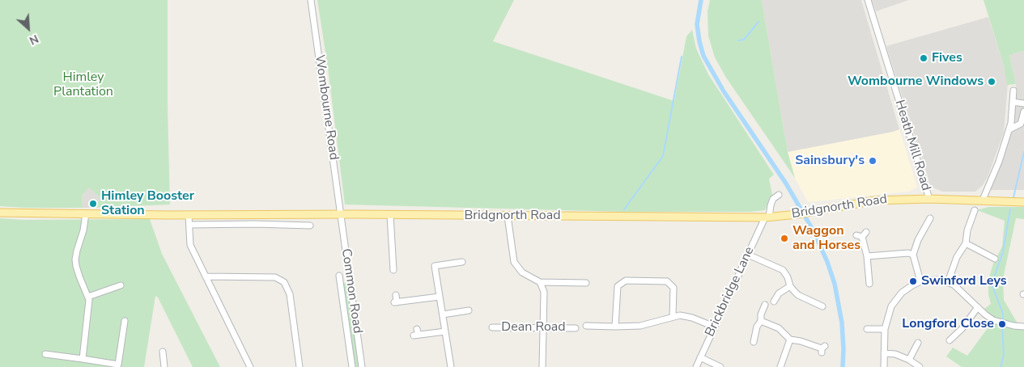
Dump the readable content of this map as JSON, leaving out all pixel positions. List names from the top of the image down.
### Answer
{
  "streets": {
    "main road": ["Bridgnorth Road"],
    "street": [
      "Wombourne Road",
      "Heath Mill Road",
      "Common Road",
      "Brickbridge Lane",
      "Dean Road"
    ]
  },
  "crossings": [
    ["Wombourne Road", "Bridgnorth Road"],
    ["Wombourne Road", "Common Road"],
    ["Heath Mill Road", "Bridgnorth Road"],
    ["Bridgnorth Road", "Common Road"],
    ["Bridgnorth Road", "Brickbridge Lane"]
  ],
  "parks": ["Himley Plantation"],
  "places": [
    "Fives",
    "Wombourne Windows",
    "Sainsbury's",
    "Himley Booster Station",
    "Waggon and Horses",
    "Swinford Leys",
    "Longford Close"
  ],
  "north": "bottom right"
}
